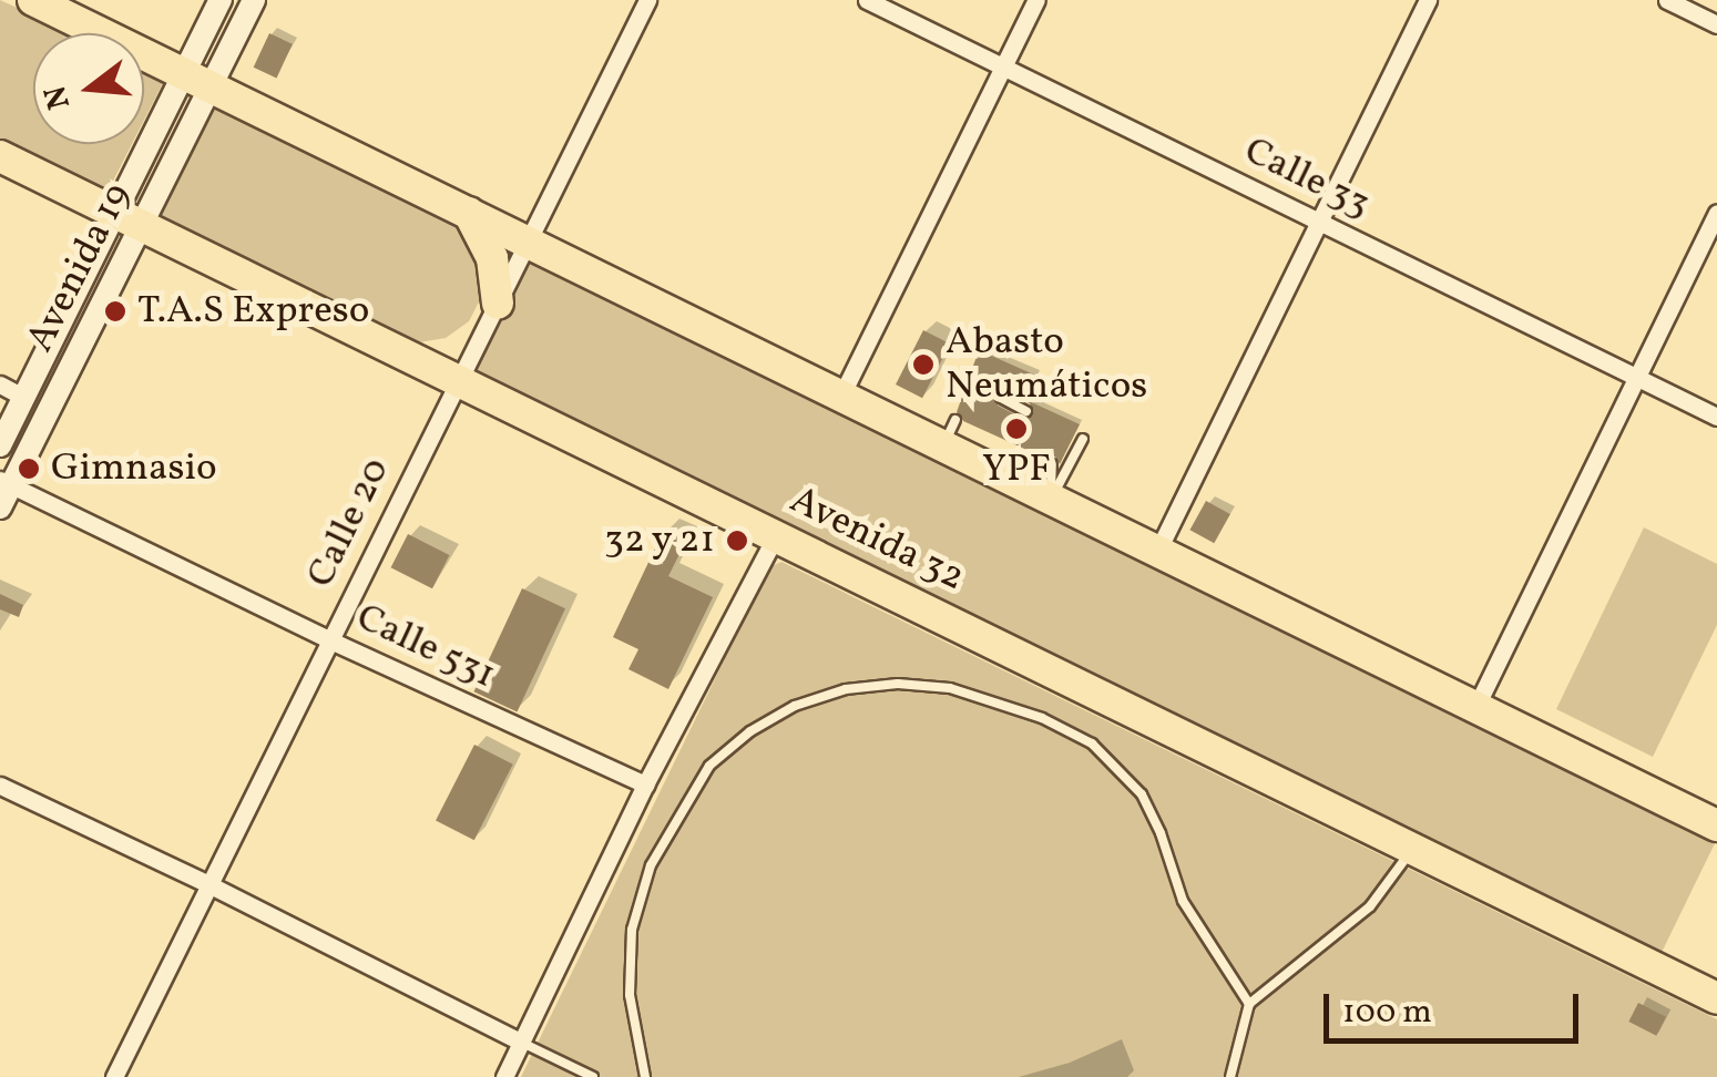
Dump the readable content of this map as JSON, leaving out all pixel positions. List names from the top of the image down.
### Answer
{
  "streets": {
    "highway": ["Avenida 32"],
    "main road": ["Avenida 19"],
    "street": ["Calle 33", "Calle 20", "Calle 531"]
  },
  "crossings": [
    ["Avenida 19", "Avenida 32"],
    ["Avenida 19", "Calle 531"],
    ["Calle 20", "Avenida 32"],
    ["Calle 20", "Calle 531"]
  ],
  "places": [
    "T.A.S Expreso",
    "Abasto Neumáticos",
    "YPF",
    "Gimnasio",
    "32 y 21"
  ],
  "scale_bar": "100 m",
  "north": "left"
}
